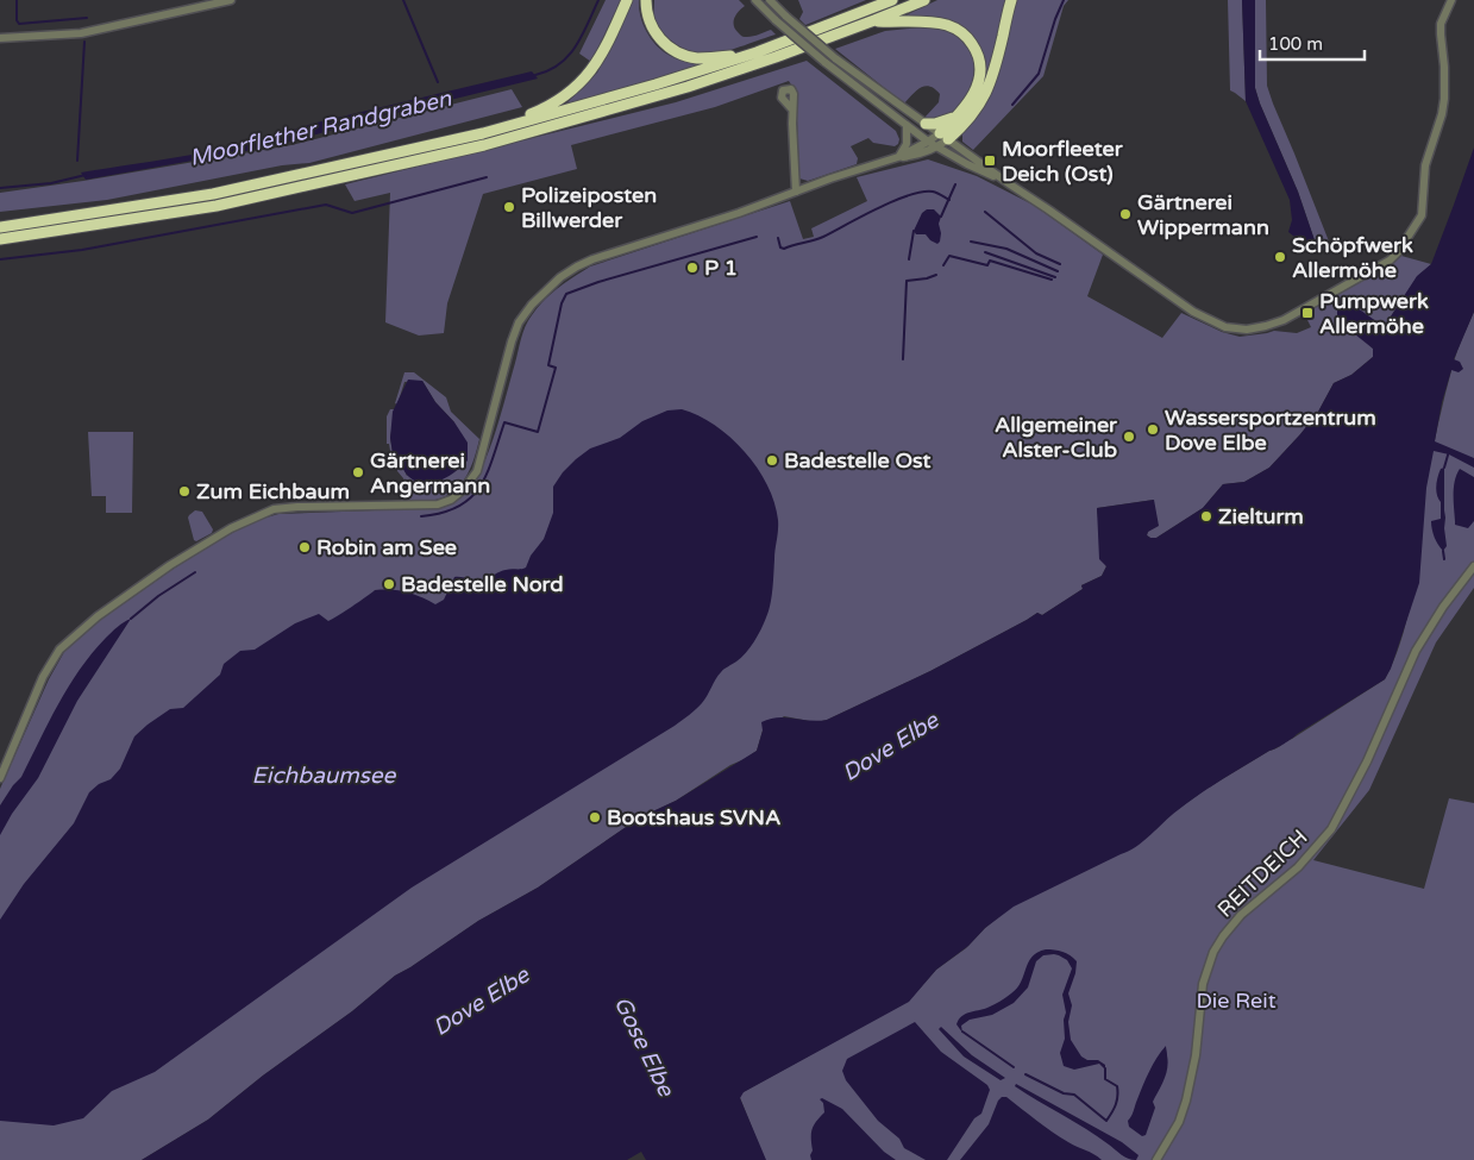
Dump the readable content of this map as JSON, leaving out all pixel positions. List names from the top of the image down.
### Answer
{
  "streets": {
    "street": ["REITDEICH"]
  },
  "water": [
    "Moorflether Randgraben",
    "Dove Elbe",
    "Eichbaumsee",
    "Gose Elbe"
  ],
  "parks": ["Die Reit"],
  "places": {
    "transit": ["Moorfleeter Deich (Ost)", "Pumpwerk Allermöhe"],
    "other": [
      "Polizeiposten Billwerder",
      "Gärtnerei Wippermann",
      "Schöpfwerk Allermöhe",
      "P 1",
      "Wassersportzentrum Dove Elbe",
      "Allgemeiner Alster-Club",
      "Badestelle Ost",
      "Gärtnerei Angermann",
      "Zum Eichbaum",
      "Zielturm",
      "Robin am See",
      "Badestelle Nord",
      "Bootshaus SVNA"
    ]
  },
  "scale_bar": "100 m"
}
